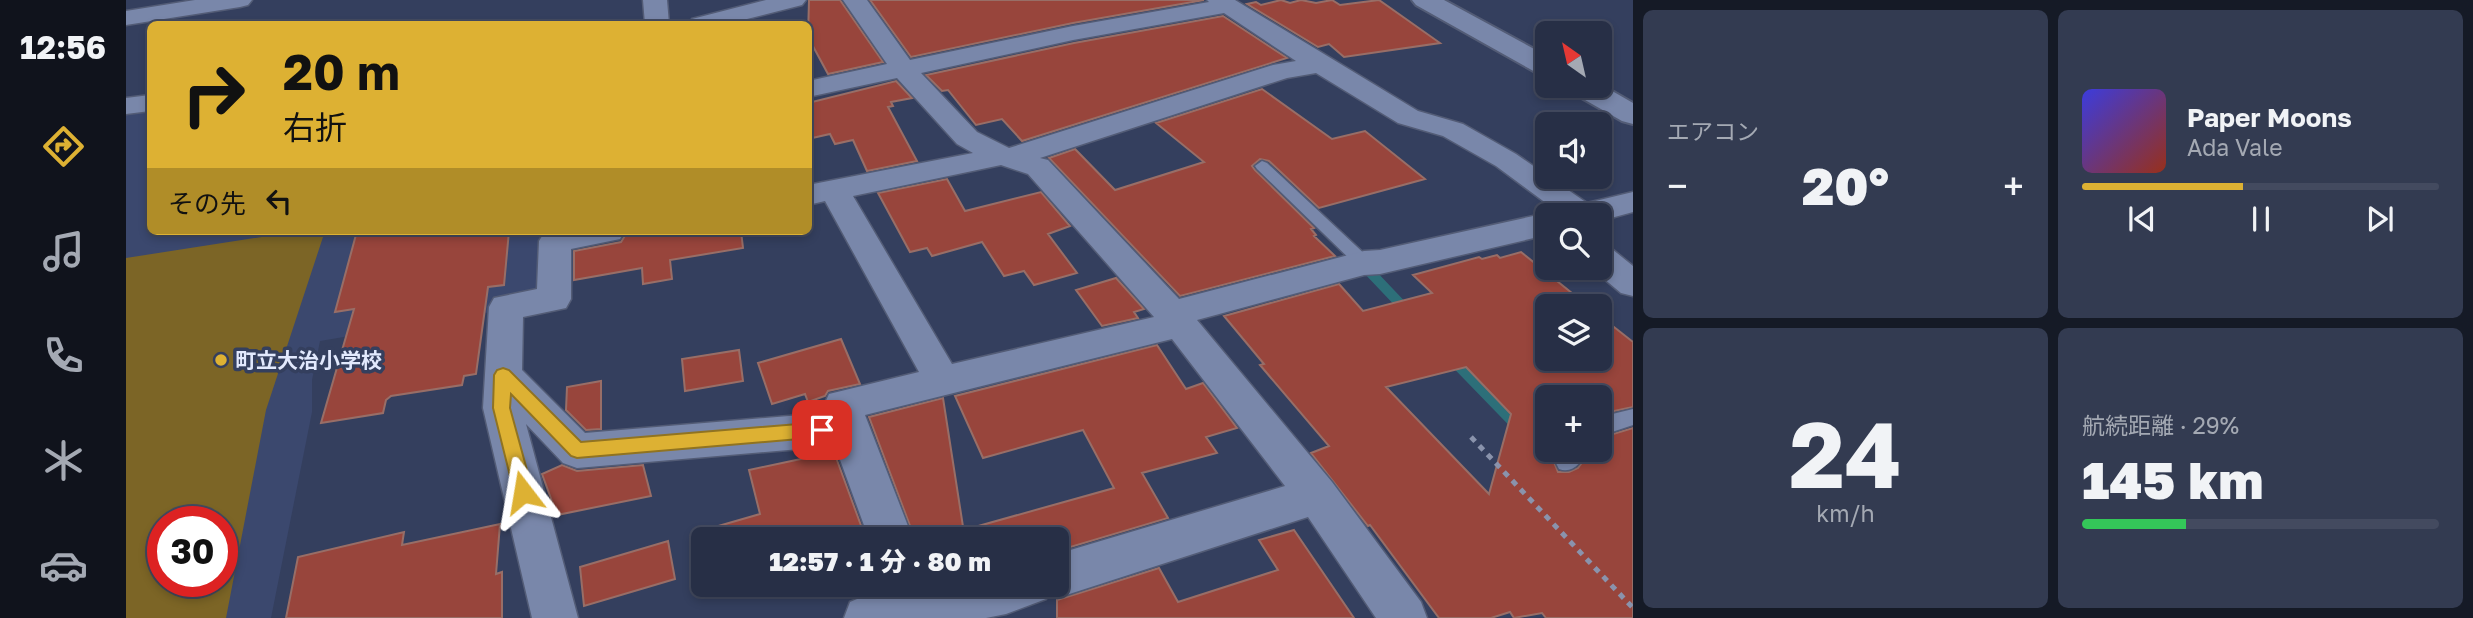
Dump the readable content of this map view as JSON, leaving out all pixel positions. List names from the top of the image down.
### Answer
{
  "places": ["町立大治小学校"],
  "north": "top left",
  "page": {
    "tabs": "12:56",
    "tile": [
      "エアコン",
      ["24", "km/h"],
      ["航続距離 · 29%", "145 km"]
    ],
    "map_buttons": "+",
    "turn": ["20 m", "右折"],
    "song": ["Paper Moons", "Ada Vale"],
    "heat": ["−", "20°", "+"],
    "then": "その先",
    "limit": "30",
    "trip": "12:57 · 1 分 · 80 m"
  }
}
